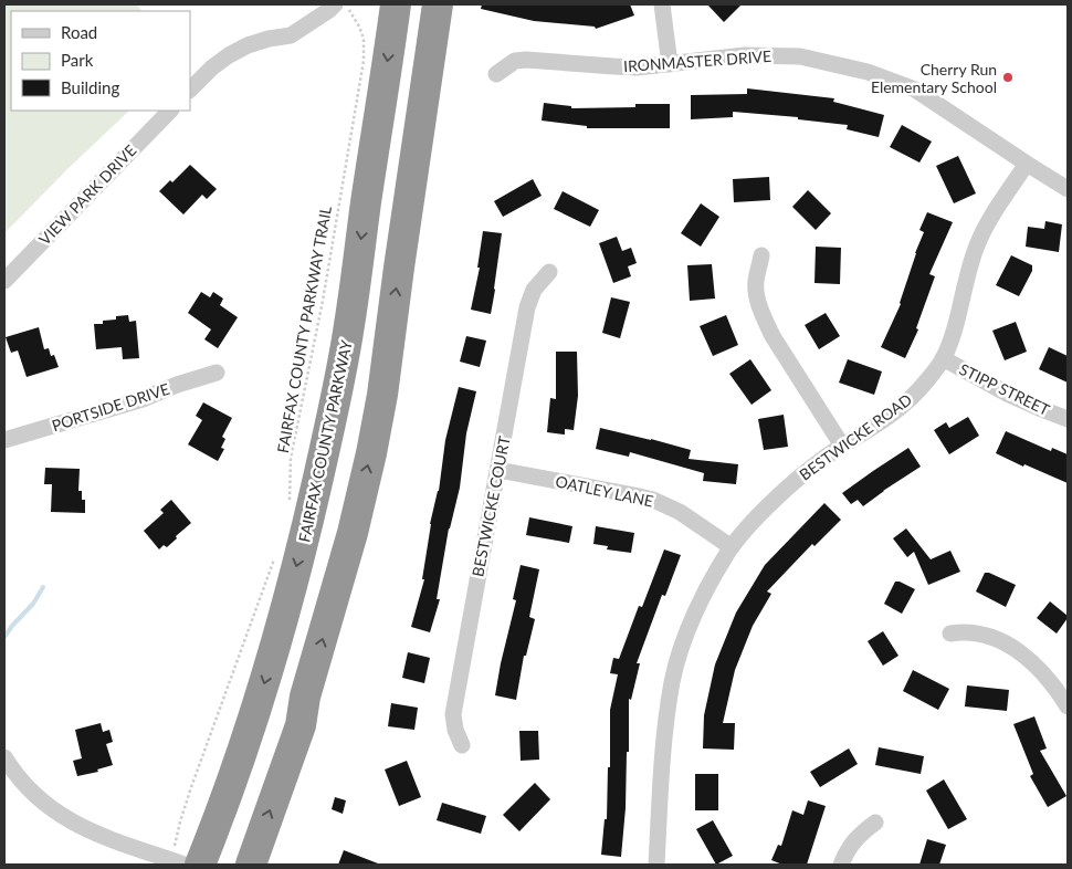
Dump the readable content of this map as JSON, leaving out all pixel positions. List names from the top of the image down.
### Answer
{
  "streets": {
    "highway": ["FAIRFAX COUNTY PARKWAY"],
    "street": [
      "IRONMASTER DRIVE",
      "VIEW PARK DRIVE",
      "STIPP STREET",
      "PORTSIDE DRIVE",
      "BESTWICKE ROAD",
      "OATLEY LANE",
      "BESTWICKE COURT"
    ],
    "path": ["FAIRFAX COUNTY PARKWAY TRAIL"]
  },
  "crossings": [
    ["IRONMASTER DRIVE", "BESTWICKE ROAD"],
    ["STIPP STREET", "BESTWICKE ROAD"],
    ["BESTWICKE ROAD", "OATLEY LANE"],
    ["OATLEY LANE", "BESTWICKE COURT"]
  ],
  "places": ["Cherry Run Elementary School"],
  "legend": ["Road", "Park", "Building"]
}
